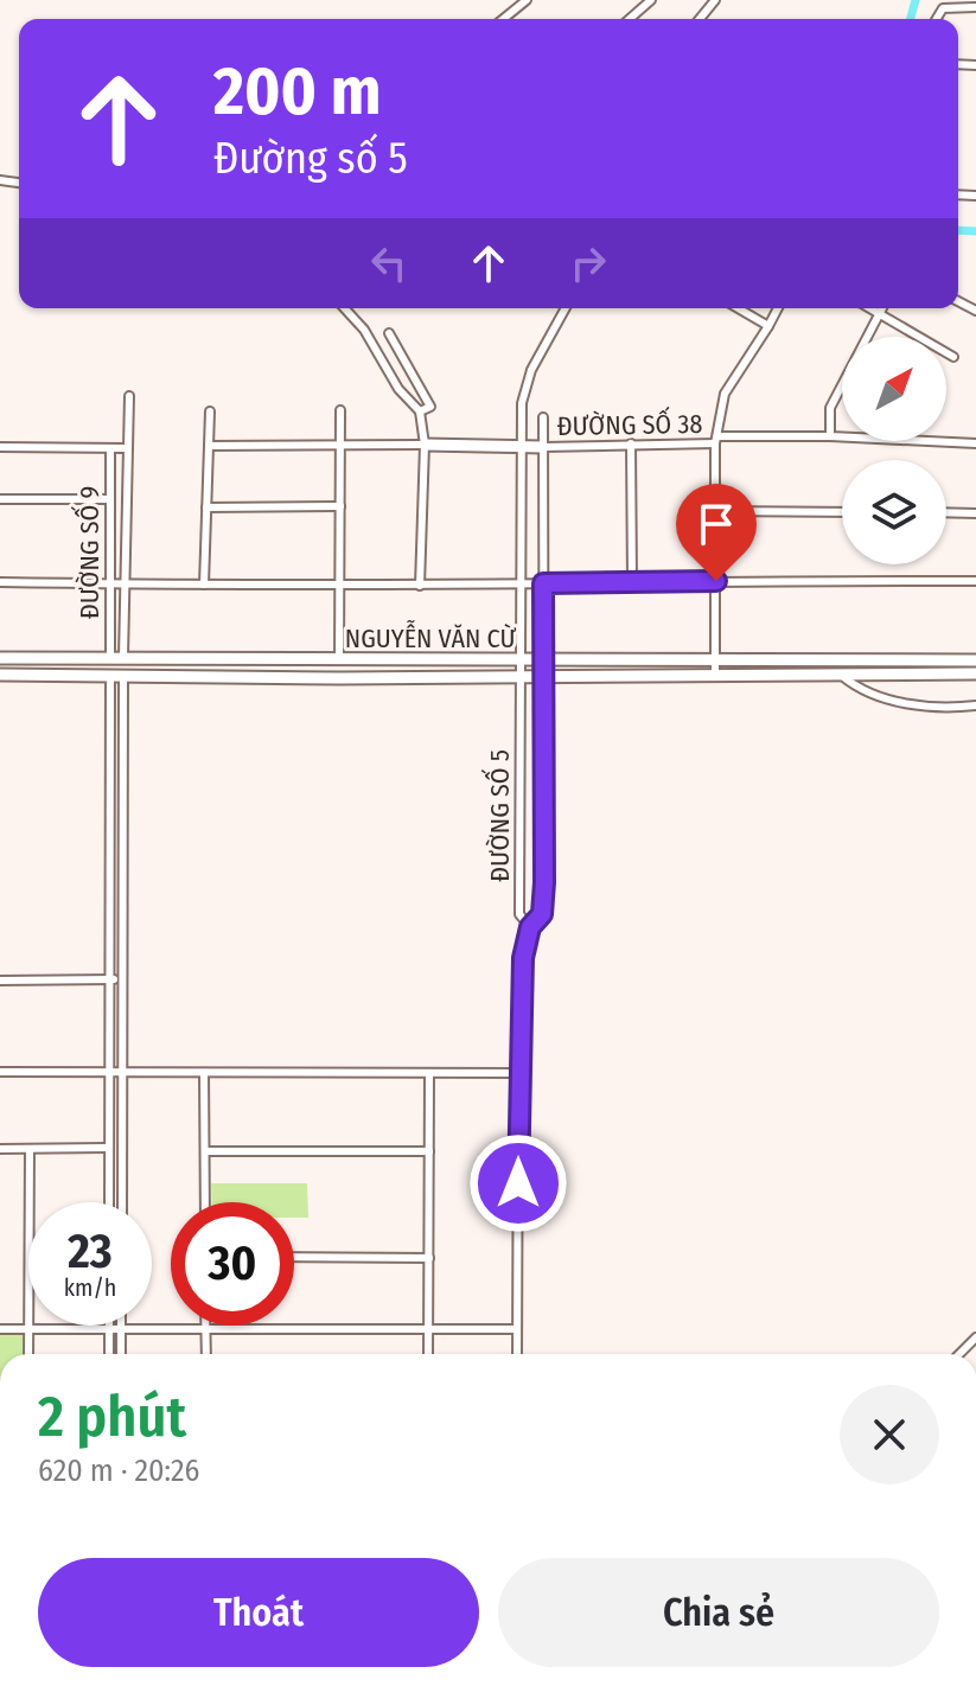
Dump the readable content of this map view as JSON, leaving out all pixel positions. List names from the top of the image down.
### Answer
{
  "streets": {
    "main road": ["NGUYỄN VĂN CỪ"],
    "street": ["ĐƯỜNG SỐ 38", "ĐƯỜNG SỐ 9", "ĐƯỜNG SỐ 5"]
  },
  "crossings": [
    ["ĐƯỜNG SỐ 38", "ĐƯỜNG SỐ 5"],
    ["ĐƯỜNG SỐ 9", "NGUYỄN VĂN CỪ"],
    ["NGUYỄN VĂN CỪ", "ĐƯỜNG SỐ 5"]
  ],
  "north": "top right",
  "page": {
    "turn": ["200 m", "Đường số 5"],
    "speed": "23 km/h",
    "limit": "30",
    "heading": ["2 phút", "620 m · 20:26"],
    "buttons": ["Thoát", "Chia sẻ"]
  }
}
